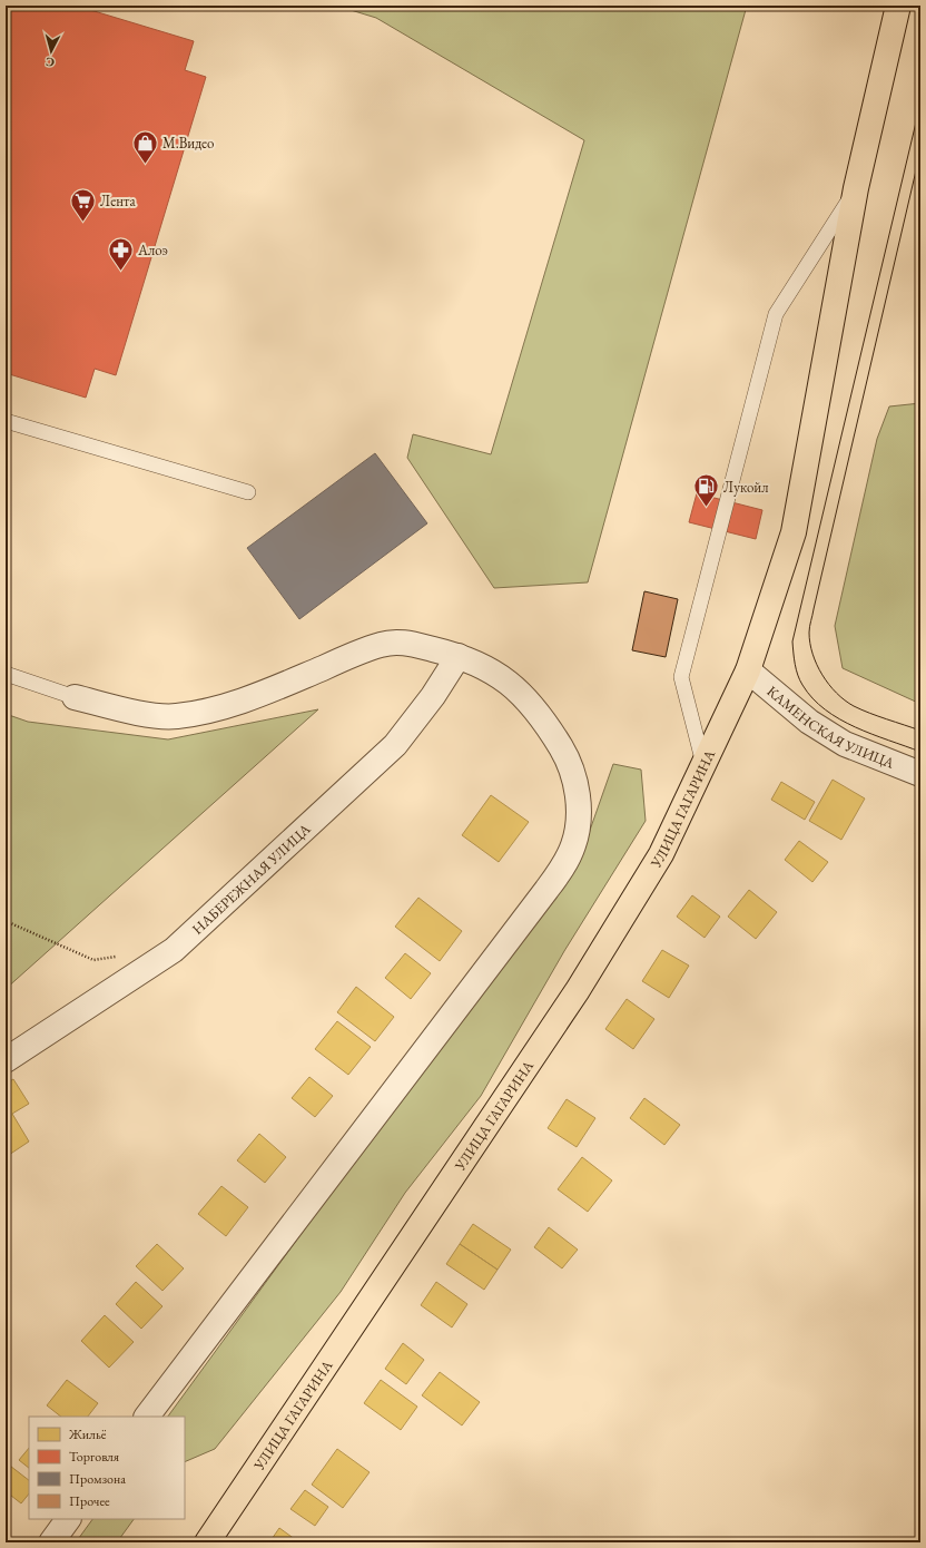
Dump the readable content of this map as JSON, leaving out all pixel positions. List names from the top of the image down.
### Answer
{
  "streets": {
    "main road": ["УЛИЦА ГАГАРИНА"],
    "street": ["КАМЕНСКАЯ УЛИЦА", "НАБЕРЕЖНАЯ УЛИЦА"]
  },
  "crossings": [
    ["КАМЕНСКАЯ УЛИЦА", "УЛИЦА ГАГАРИНА"]
  ],
  "places": {
    "shop": ["М.Видео"],
    "supermarket": ["Лента"],
    "pharmacy": ["Алоэ"],
    "fuel station": ["Лукойл"]
  },
  "legend": [
    "Жильё",
    "Торговля",
    "Промзона",
    "Прочее"
  ],
  "north": "bottom"
}
